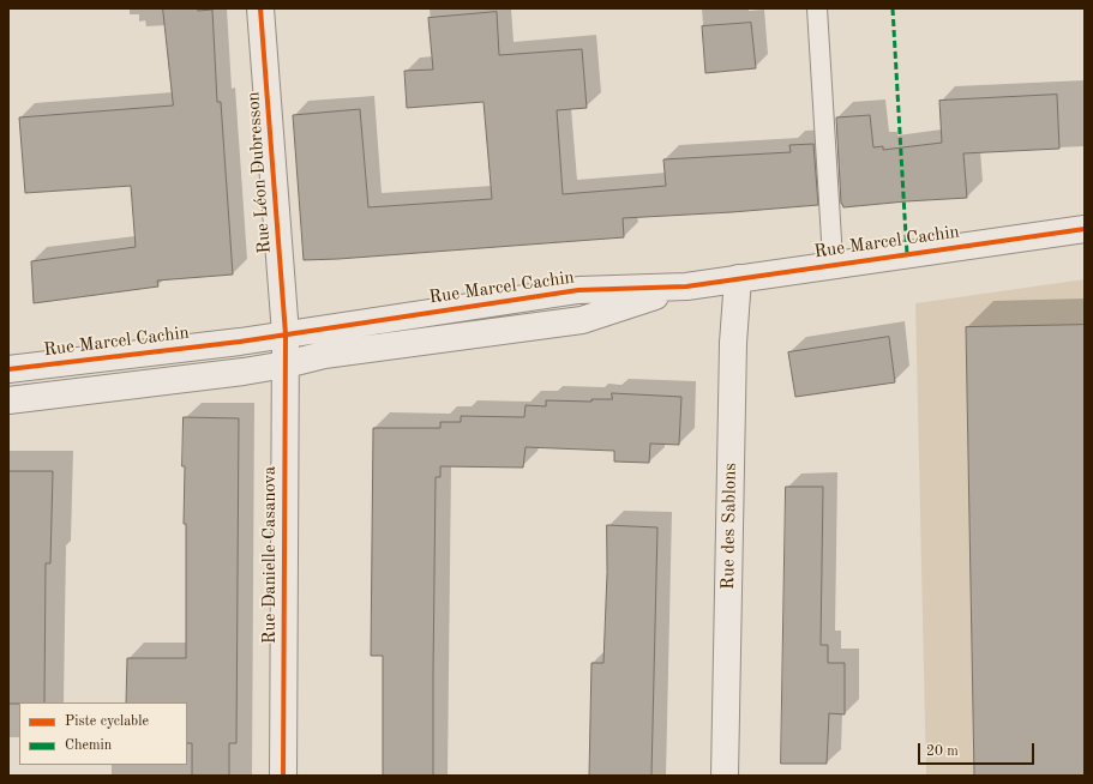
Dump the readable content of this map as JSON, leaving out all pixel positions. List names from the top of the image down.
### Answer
{
  "streets": {
    "street": [
      "Rue Léon Dubresson",
      "Rue Marcel Cachin",
      "Rue des Sablons",
      "Rue Danielle Casanova"
    ]
  },
  "crossings": [
    ["Rue Léon Dubresson", "Rue Marcel Cachin"],
    ["Rue Léon Dubresson", "Rue Danielle Casanova"],
    ["Rue Marcel Cachin", "Rue des Sablons"],
    ["Rue Marcel Cachin", "Rue Danielle Casanova"]
  ],
  "legend": ["Piste cyclable", "Chemin"],
  "scale_bar": "20 m"
}
